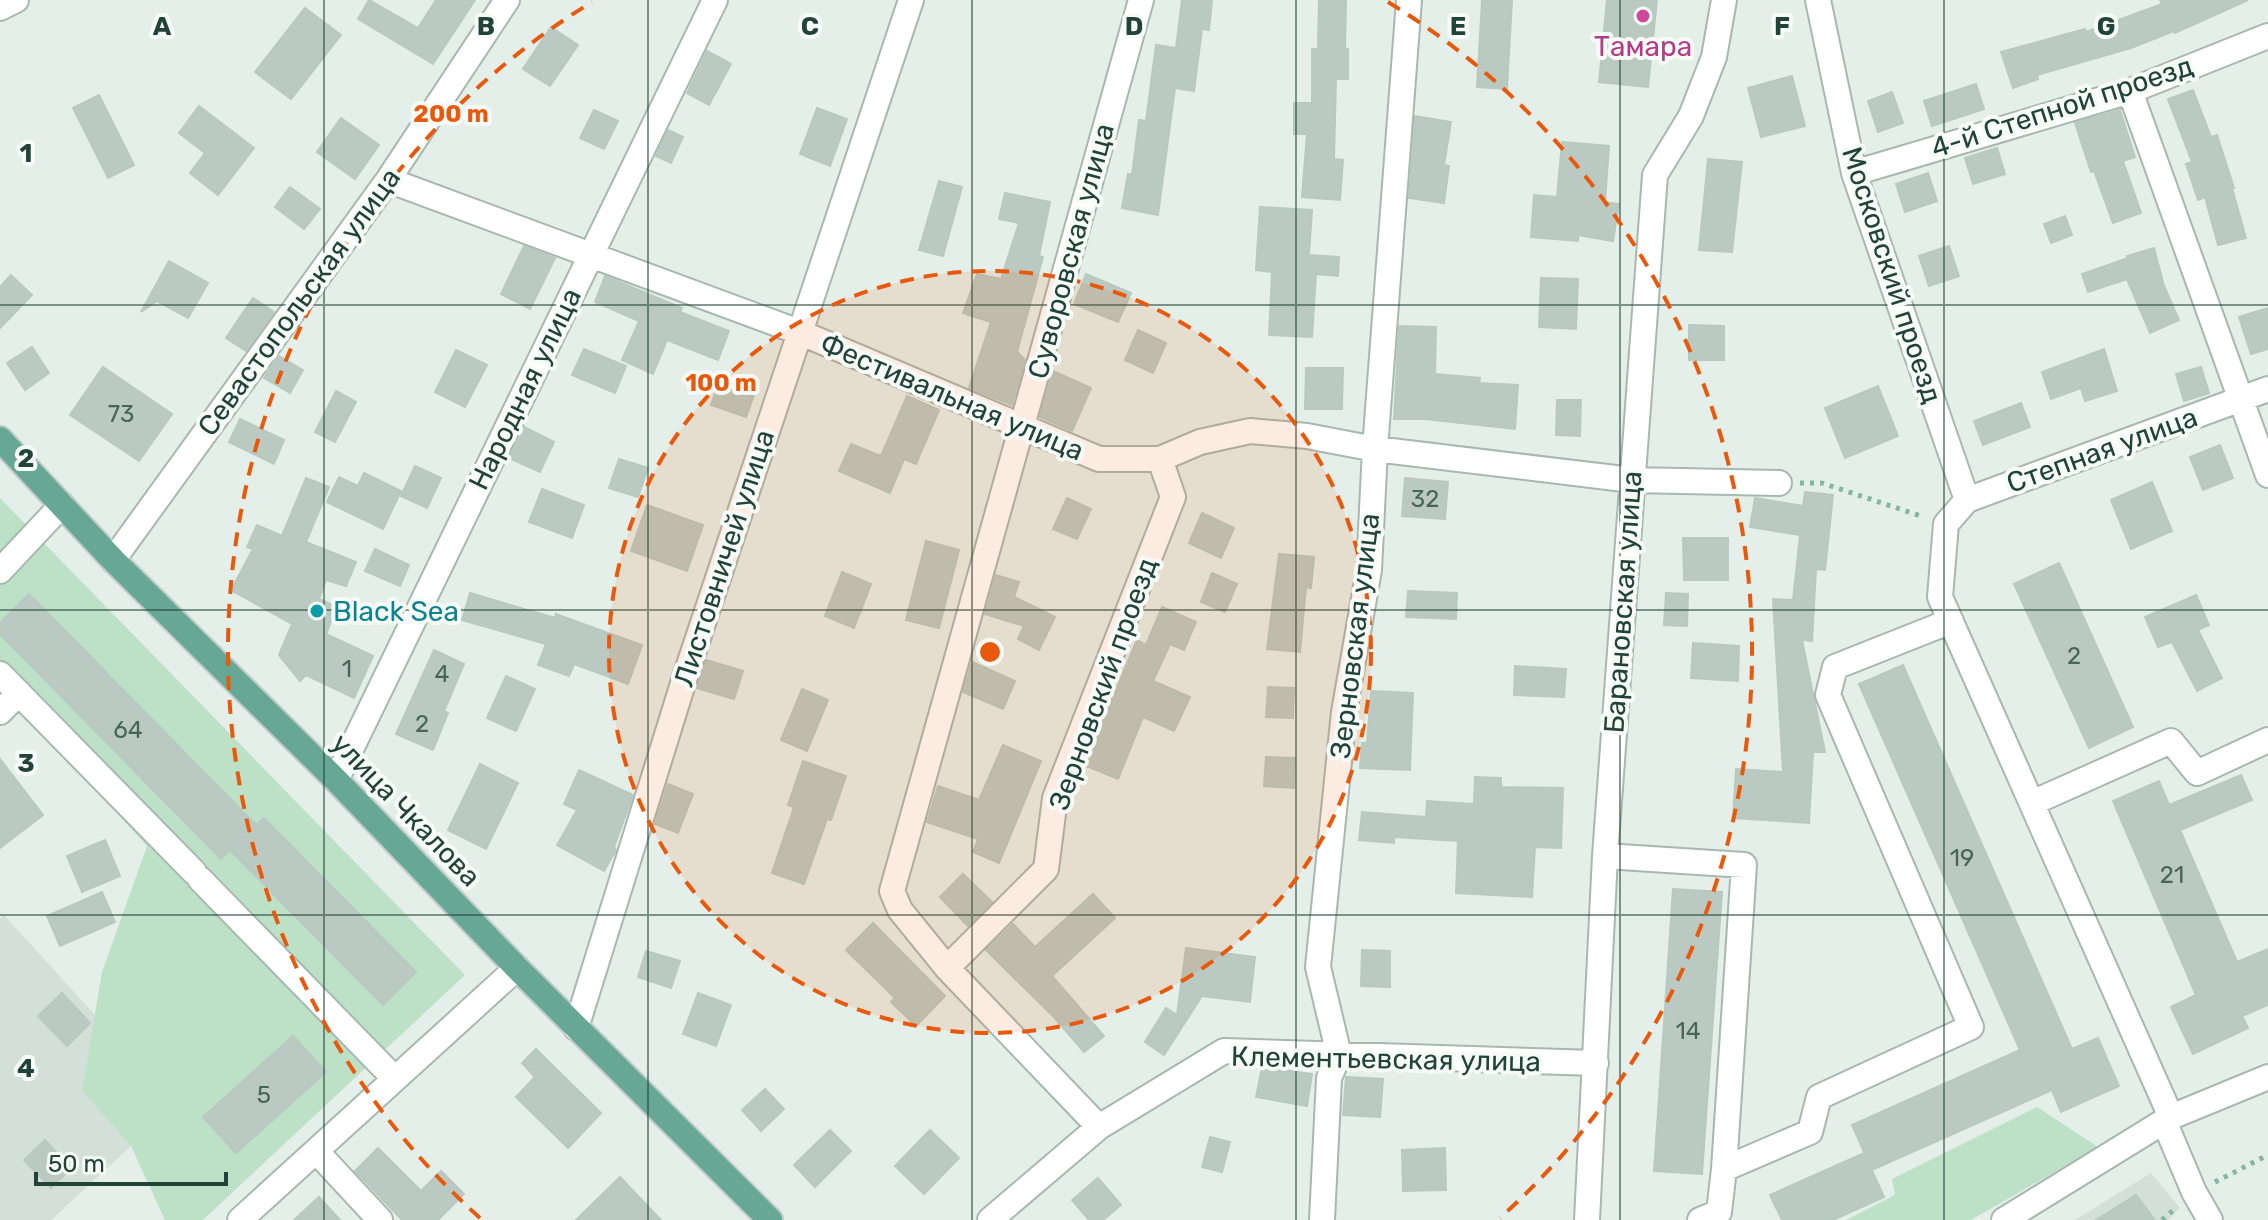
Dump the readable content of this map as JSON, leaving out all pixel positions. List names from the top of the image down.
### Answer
{
  "streets": {
    "main road": ["улица Чкалова"],
    "street": [
      "4-й Степной проезд",
      "Суворовская улица",
      "Московский проезд",
      "Севастопольская улица",
      "Народная улица",
      "Фестивальная улица",
      "Степная улица",
      "Листовничей улица",
      "Барановская улица",
      "Зерновская улица",
      "Зерновский проезд",
      "Клементьевская улица"
    ]
  },
  "crossings": [
    ["4-й Степной проезд", "Московский проезд"],
    ["Суворовская улица", "Фестивальная улица"],
    ["Суворовская улица", "Зерновский проезд"],
    ["Суворовская улица", "Клементьевская улица"],
    ["Московский проезд", "Степная улица"],
    ["Севастопольская улица", "Фестивальная улица"],
    ["Севастопольская улица", "улица Чкалова"],
    ["Народная улица", "Фестивальная улица"],
    ["Народная улица", "улица Чкалова"],
    ["Фестивальная улица", "Листовничей улица"],
    ["Фестивальная улица", "Барановская улица"],
    ["Фестивальная улица", "Зерновская улица"],
    ["Фестивальная улица", "Зерновский проезд"],
    ["Листовничей улица", "улица Чкалова"],
    ["Барановская улица", "Клементьевская улица"],
    ["Зерновская улица", "Клементьевская улица"]
  ],
  "places": ["Тамара", "Black Sea"],
  "house_numbers": [
    "73",
    "32",
    "2",
    "1",
    "4",
    "2",
    "64",
    "19",
    "21",
    "14",
    "5"
  ],
  "scale_bar": "50 m",
  "grid": {
    "columns": [
      "A",
      "B",
      "C",
      "D",
      "E",
      "F",
      "G"
    ],
    "rows": [
      "1",
      "2",
      "3",
      "4"
    ]
  },
  "rings": ["200 m", "100 m"]
}
